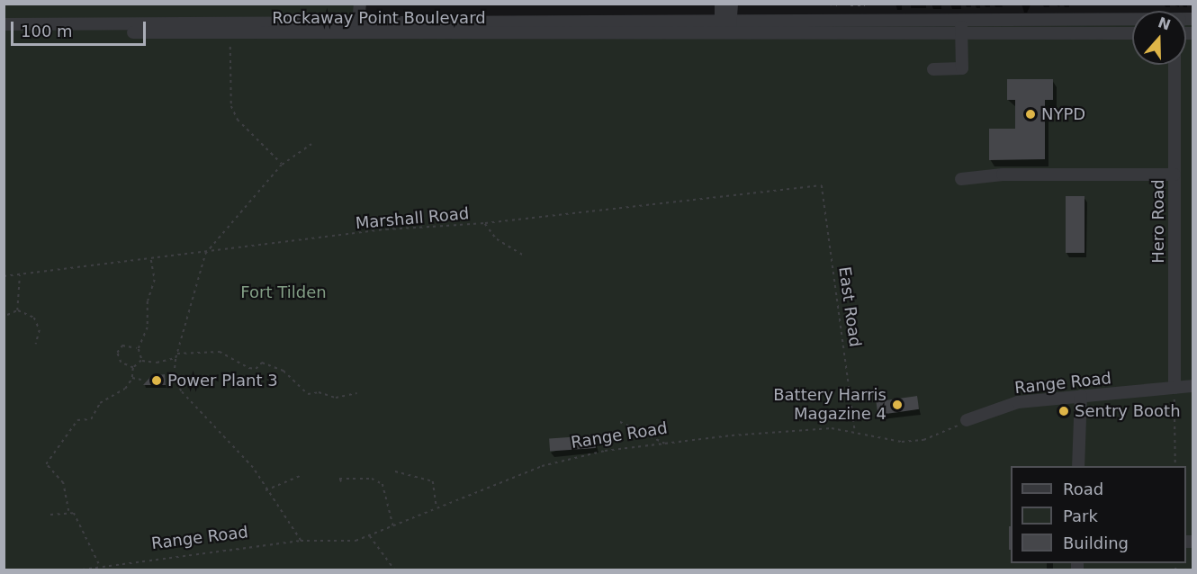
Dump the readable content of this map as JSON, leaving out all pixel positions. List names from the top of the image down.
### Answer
{
  "streets": {
    "street": ["Rockaway Point Boulevard", "Hero Road", "Range Road"],
    "path": ["Marshall Road", "East Road"]
  },
  "crossings": [
    ["Marshall Road", "East Road"],
    ["Hero Road", "Range Road"],
    ["East Road", "Range Road"]
  ],
  "parks": ["Fort Tilden"],
  "places": [
    "NYPD",
    "Power Plant 3",
    "Battery Harris Magazine 4",
    "Sentry Booth"
  ],
  "legend": ["Road", "Park", "Building"],
  "scale_bar": "100 m",
  "north": "top"
}
